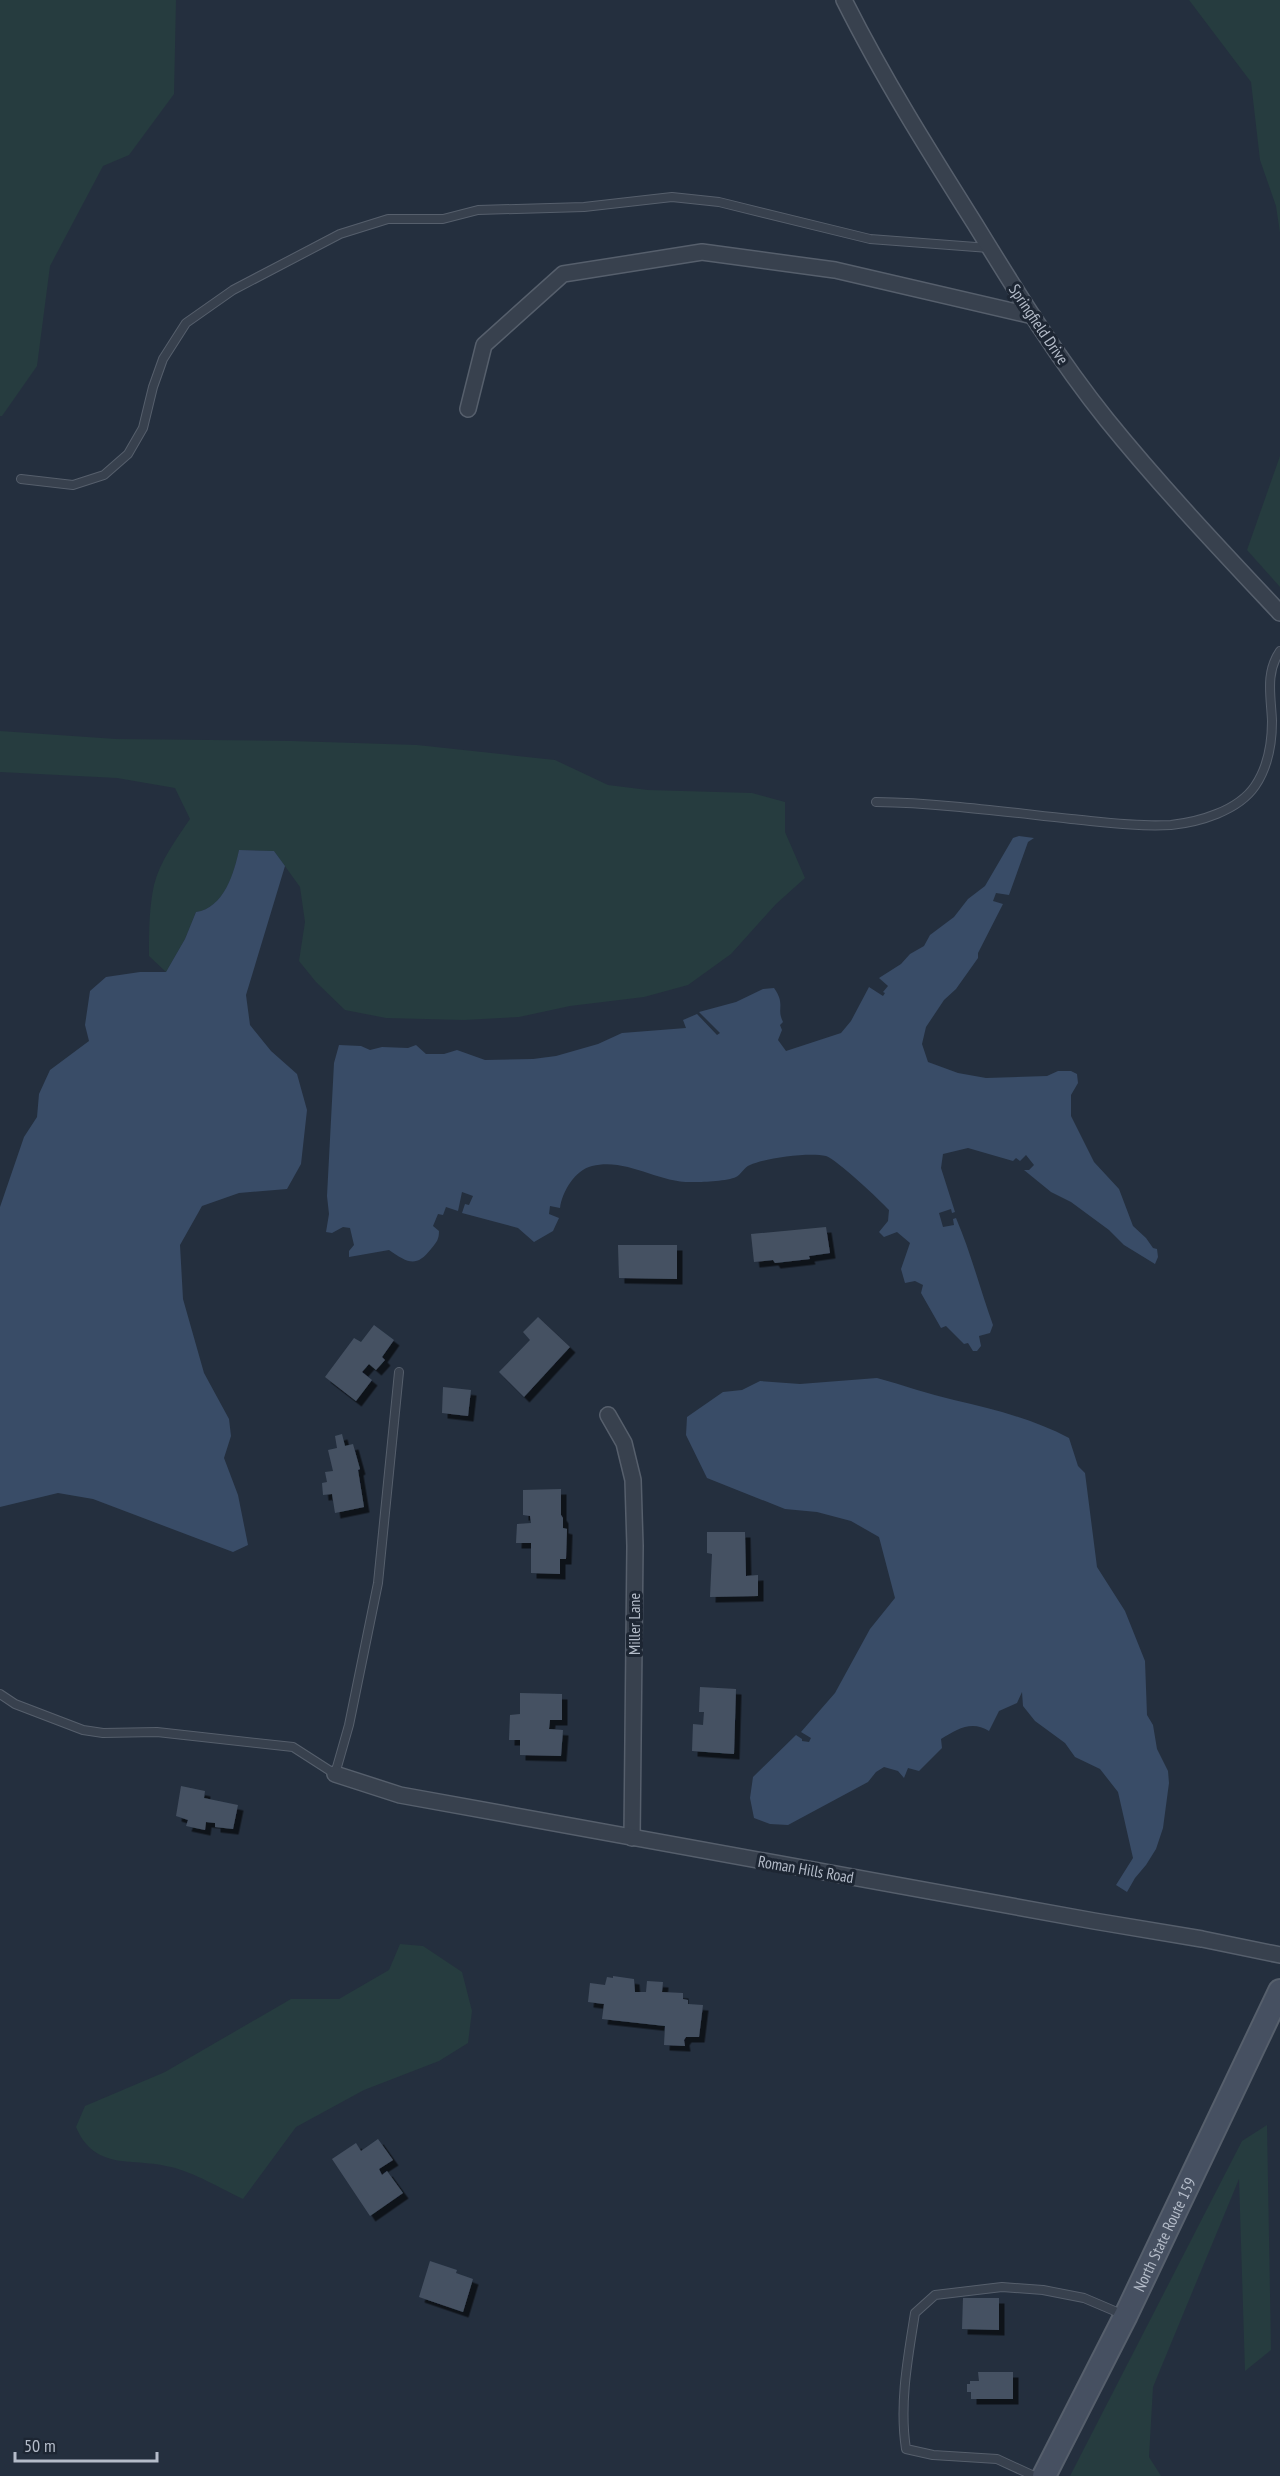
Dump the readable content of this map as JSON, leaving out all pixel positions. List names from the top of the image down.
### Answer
{
  "streets": {
    "main road": ["North State Route 159"],
    "street": ["Springfield Drive", "Miller Lane", "Roman Hills Road"]
  },
  "crossings": [
    ["Miller Lane", "Roman Hills Road"]
  ],
  "scale_bar": "50 m"
}
